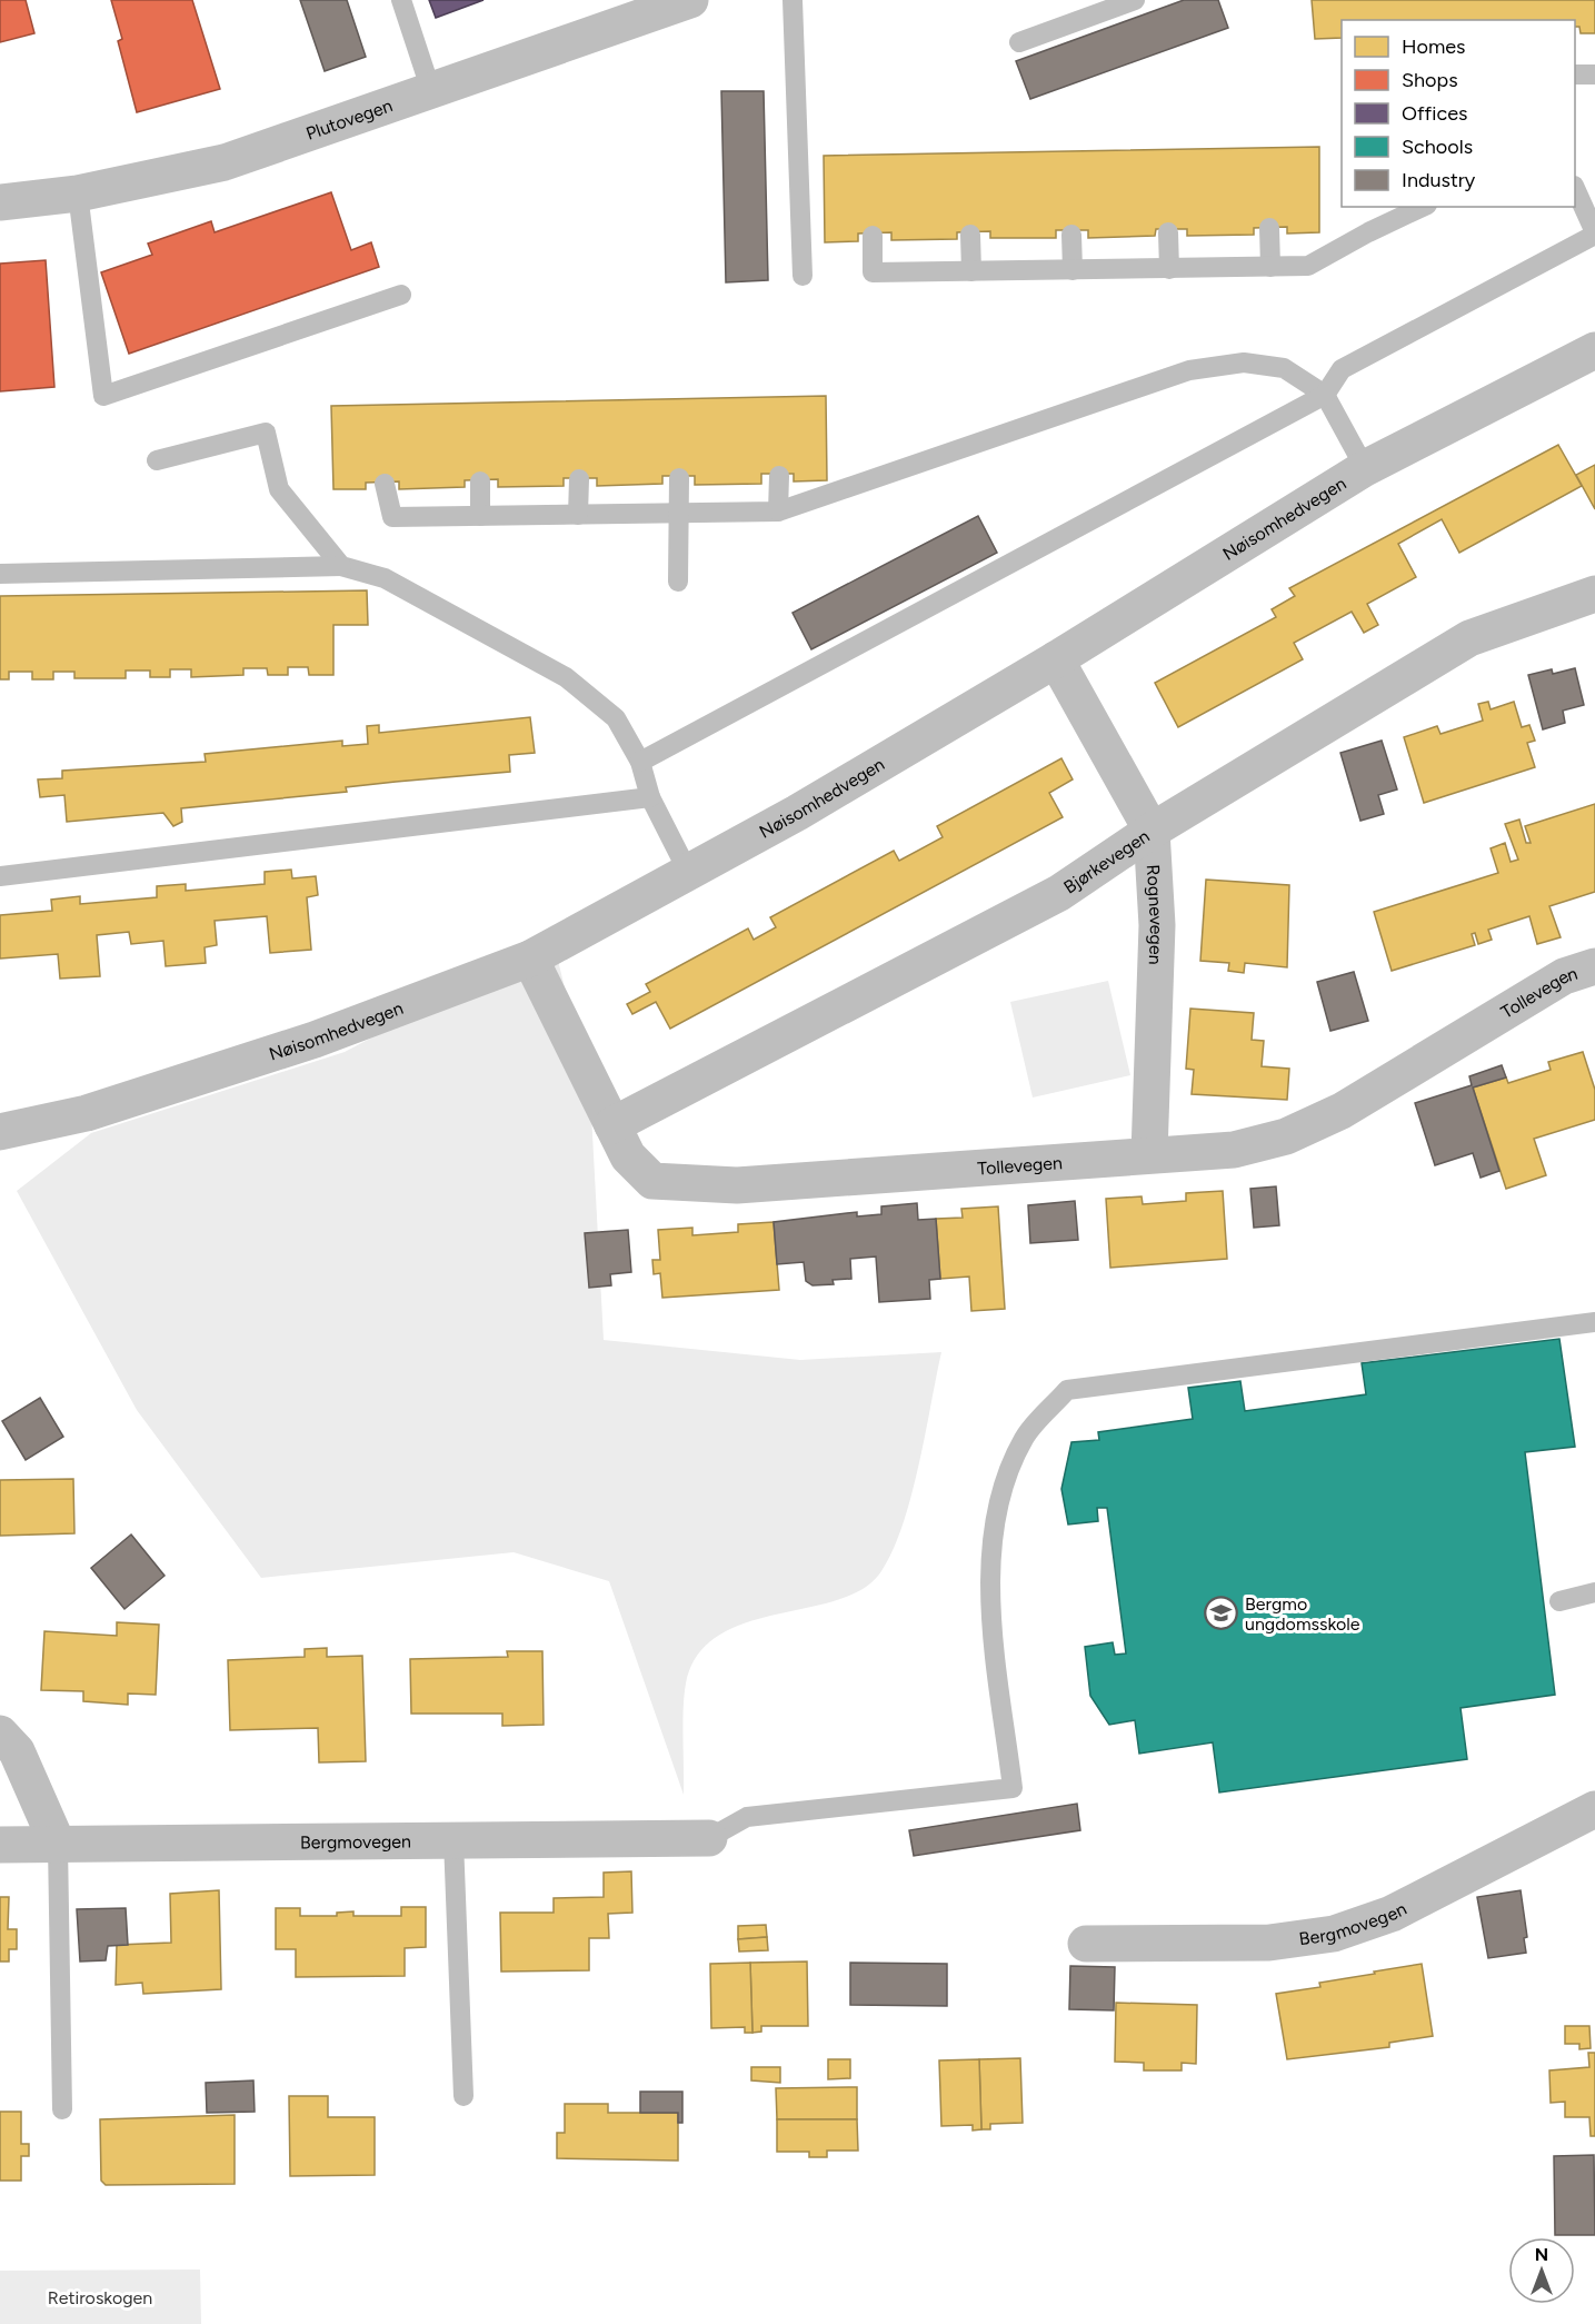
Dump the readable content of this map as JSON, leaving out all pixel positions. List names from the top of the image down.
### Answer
{
  "streets": {
    "street": [
      "Plutovegen",
      "Nøisomhedvegen",
      "Bjørkevegen",
      "Rognevegen",
      "Tollevegen",
      "Bergmovegen"
    ]
  },
  "crossings": [
    ["Nøisomhedvegen", "Rognevegen"],
    ["Nøisomhedvegen", "Tollevegen"],
    ["Bjørkevegen", "Rognevegen"],
    ["Bjørkevegen", "Tollevegen"],
    ["Rognevegen", "Tollevegen"]
  ],
  "parks": ["Retiroskogen"],
  "places": {
    "school or university": ["Bergmo ungdomsskole"]
  },
  "legend": [
    "Homes",
    "Shops",
    "Offices",
    "Schools",
    "Industry"
  ],
  "north": "top"
}
